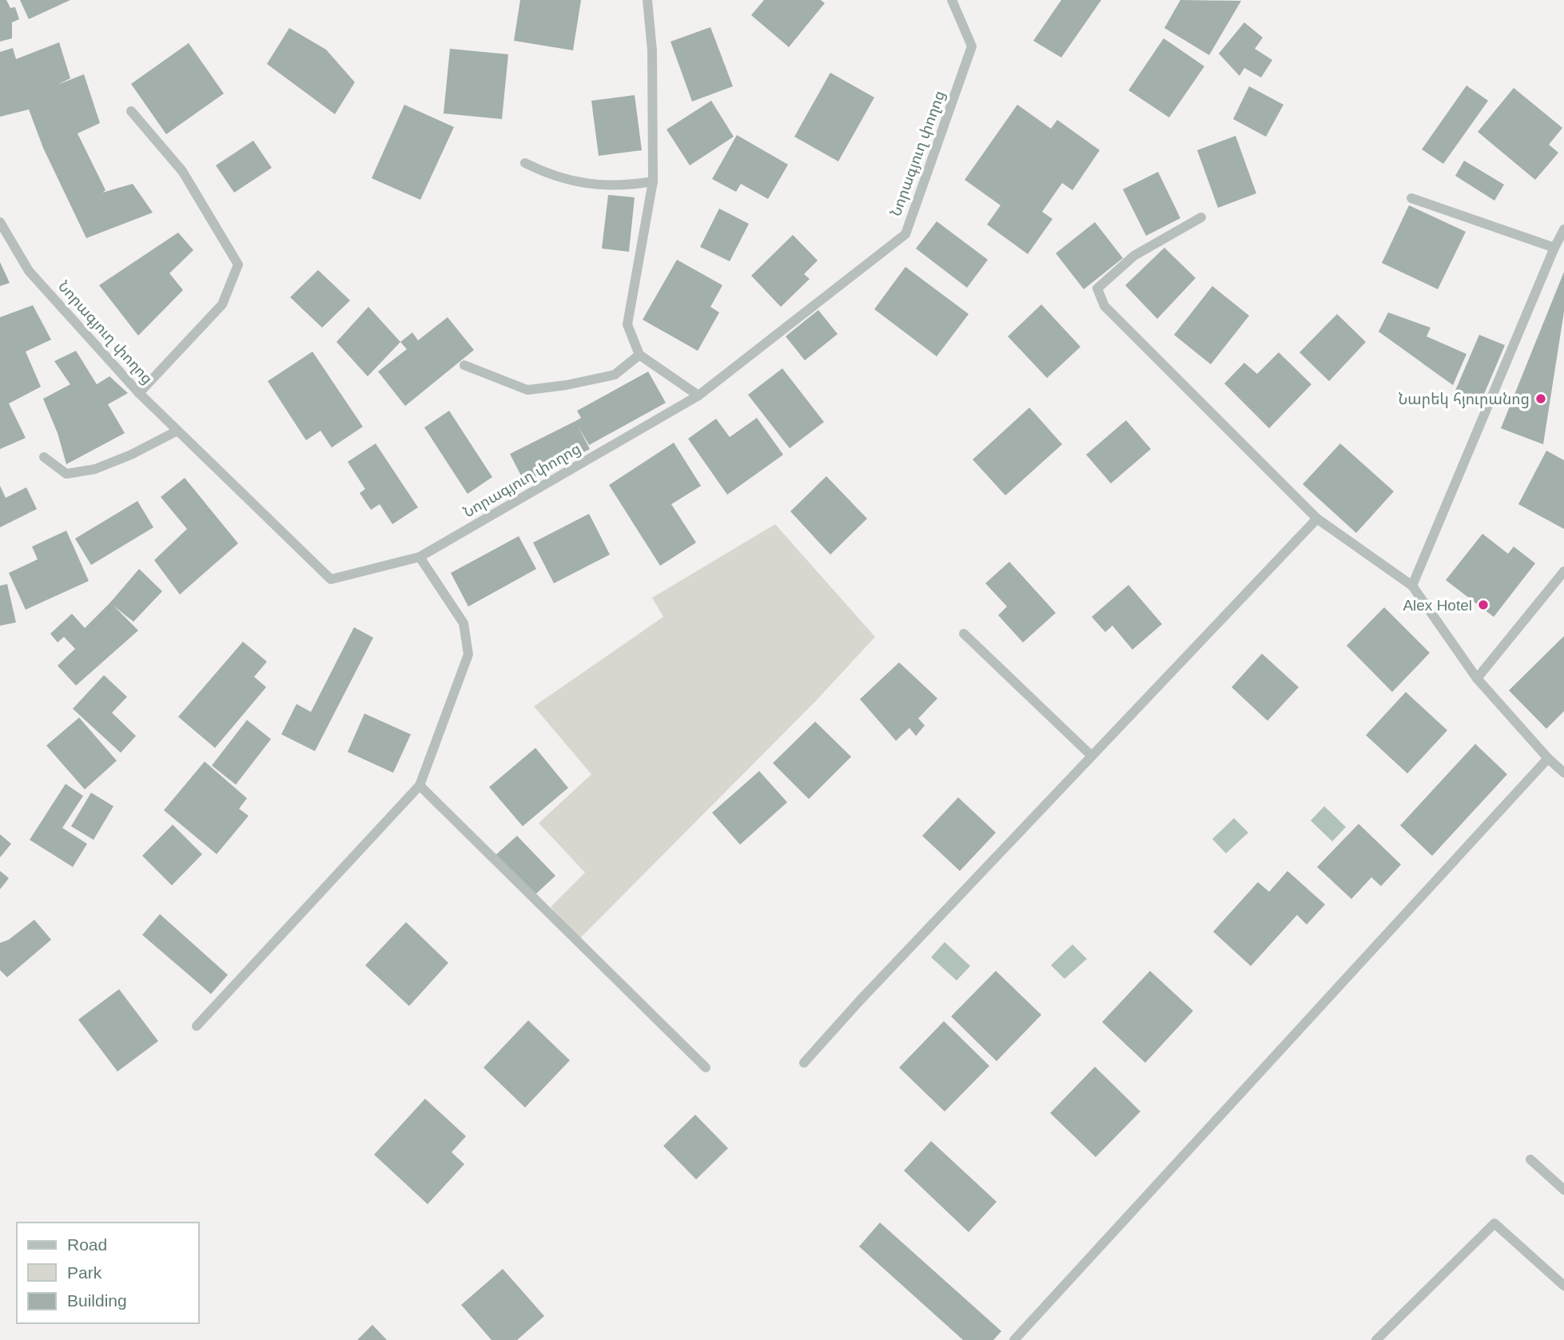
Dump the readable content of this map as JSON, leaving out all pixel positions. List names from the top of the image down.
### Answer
{
  "streets": {
    "street": ["Նորագյուղ փողոց"]
  },
  "places": ["Նարեկ հյուրանոց", "Alex Hotel"],
  "legend": ["Road", "Park", "Building"]
}
